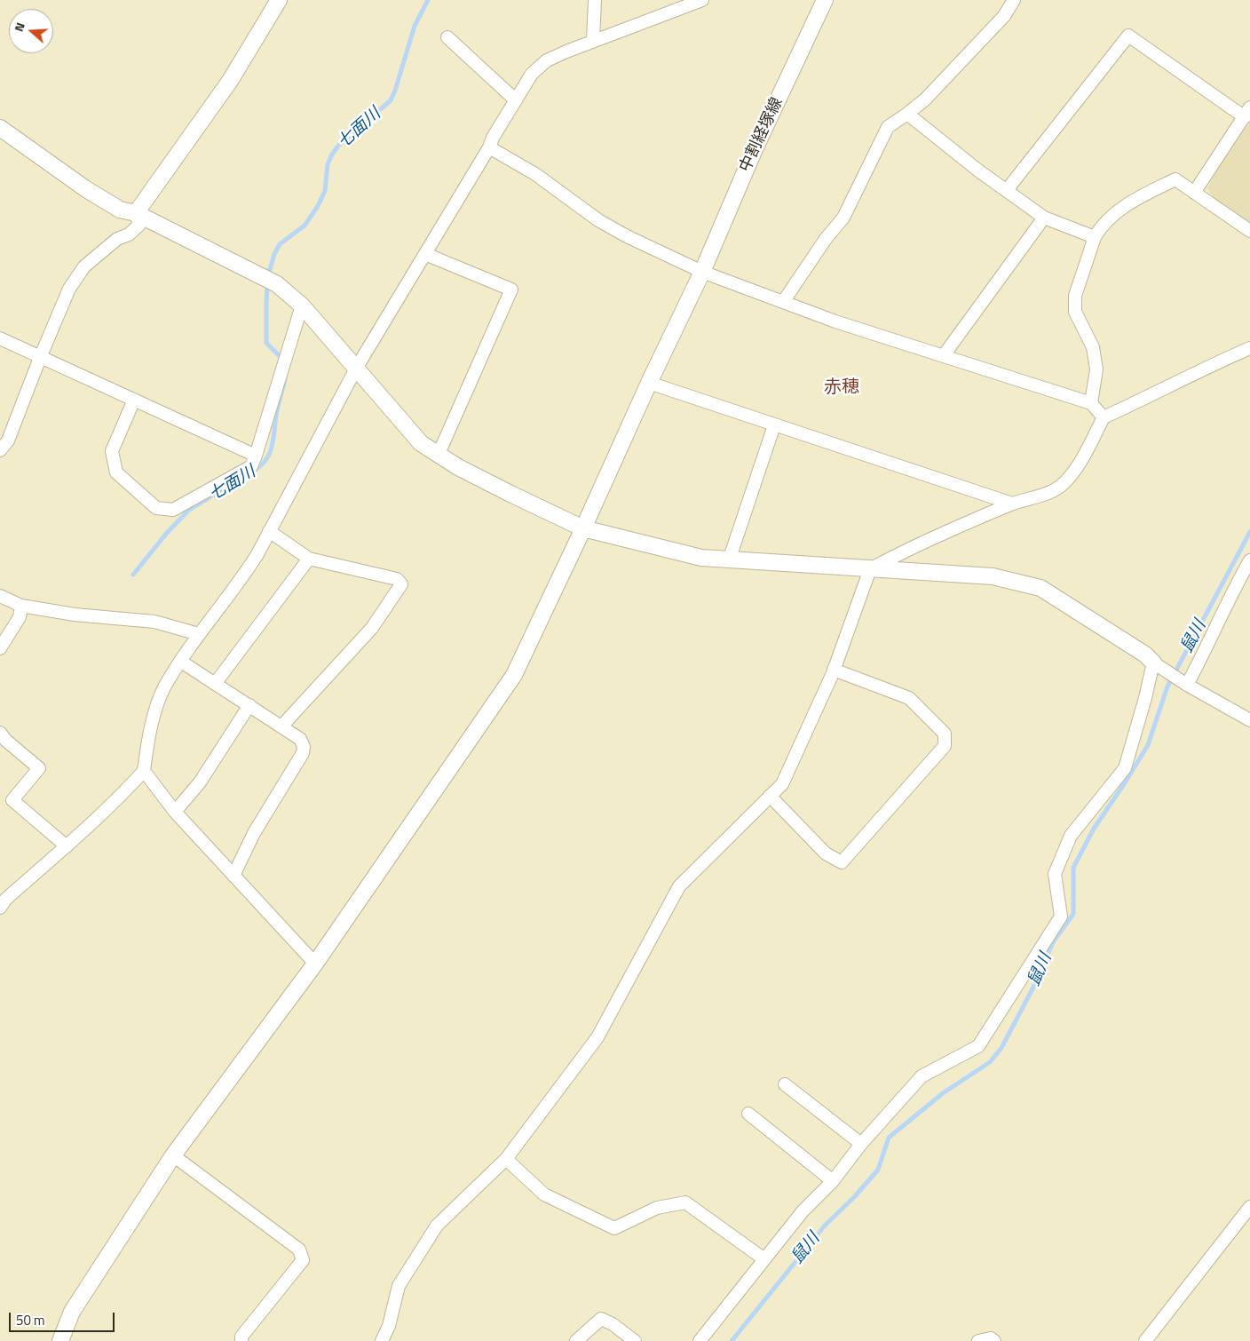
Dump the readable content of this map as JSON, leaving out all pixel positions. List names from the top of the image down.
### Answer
{
  "streets": {
    "street": ["中割経塚線"]
  },
  "districts": ["赤穂"],
  "water": ["七面川", "鼠川"],
  "scale_bar": "50 m",
  "north": "left"
}
